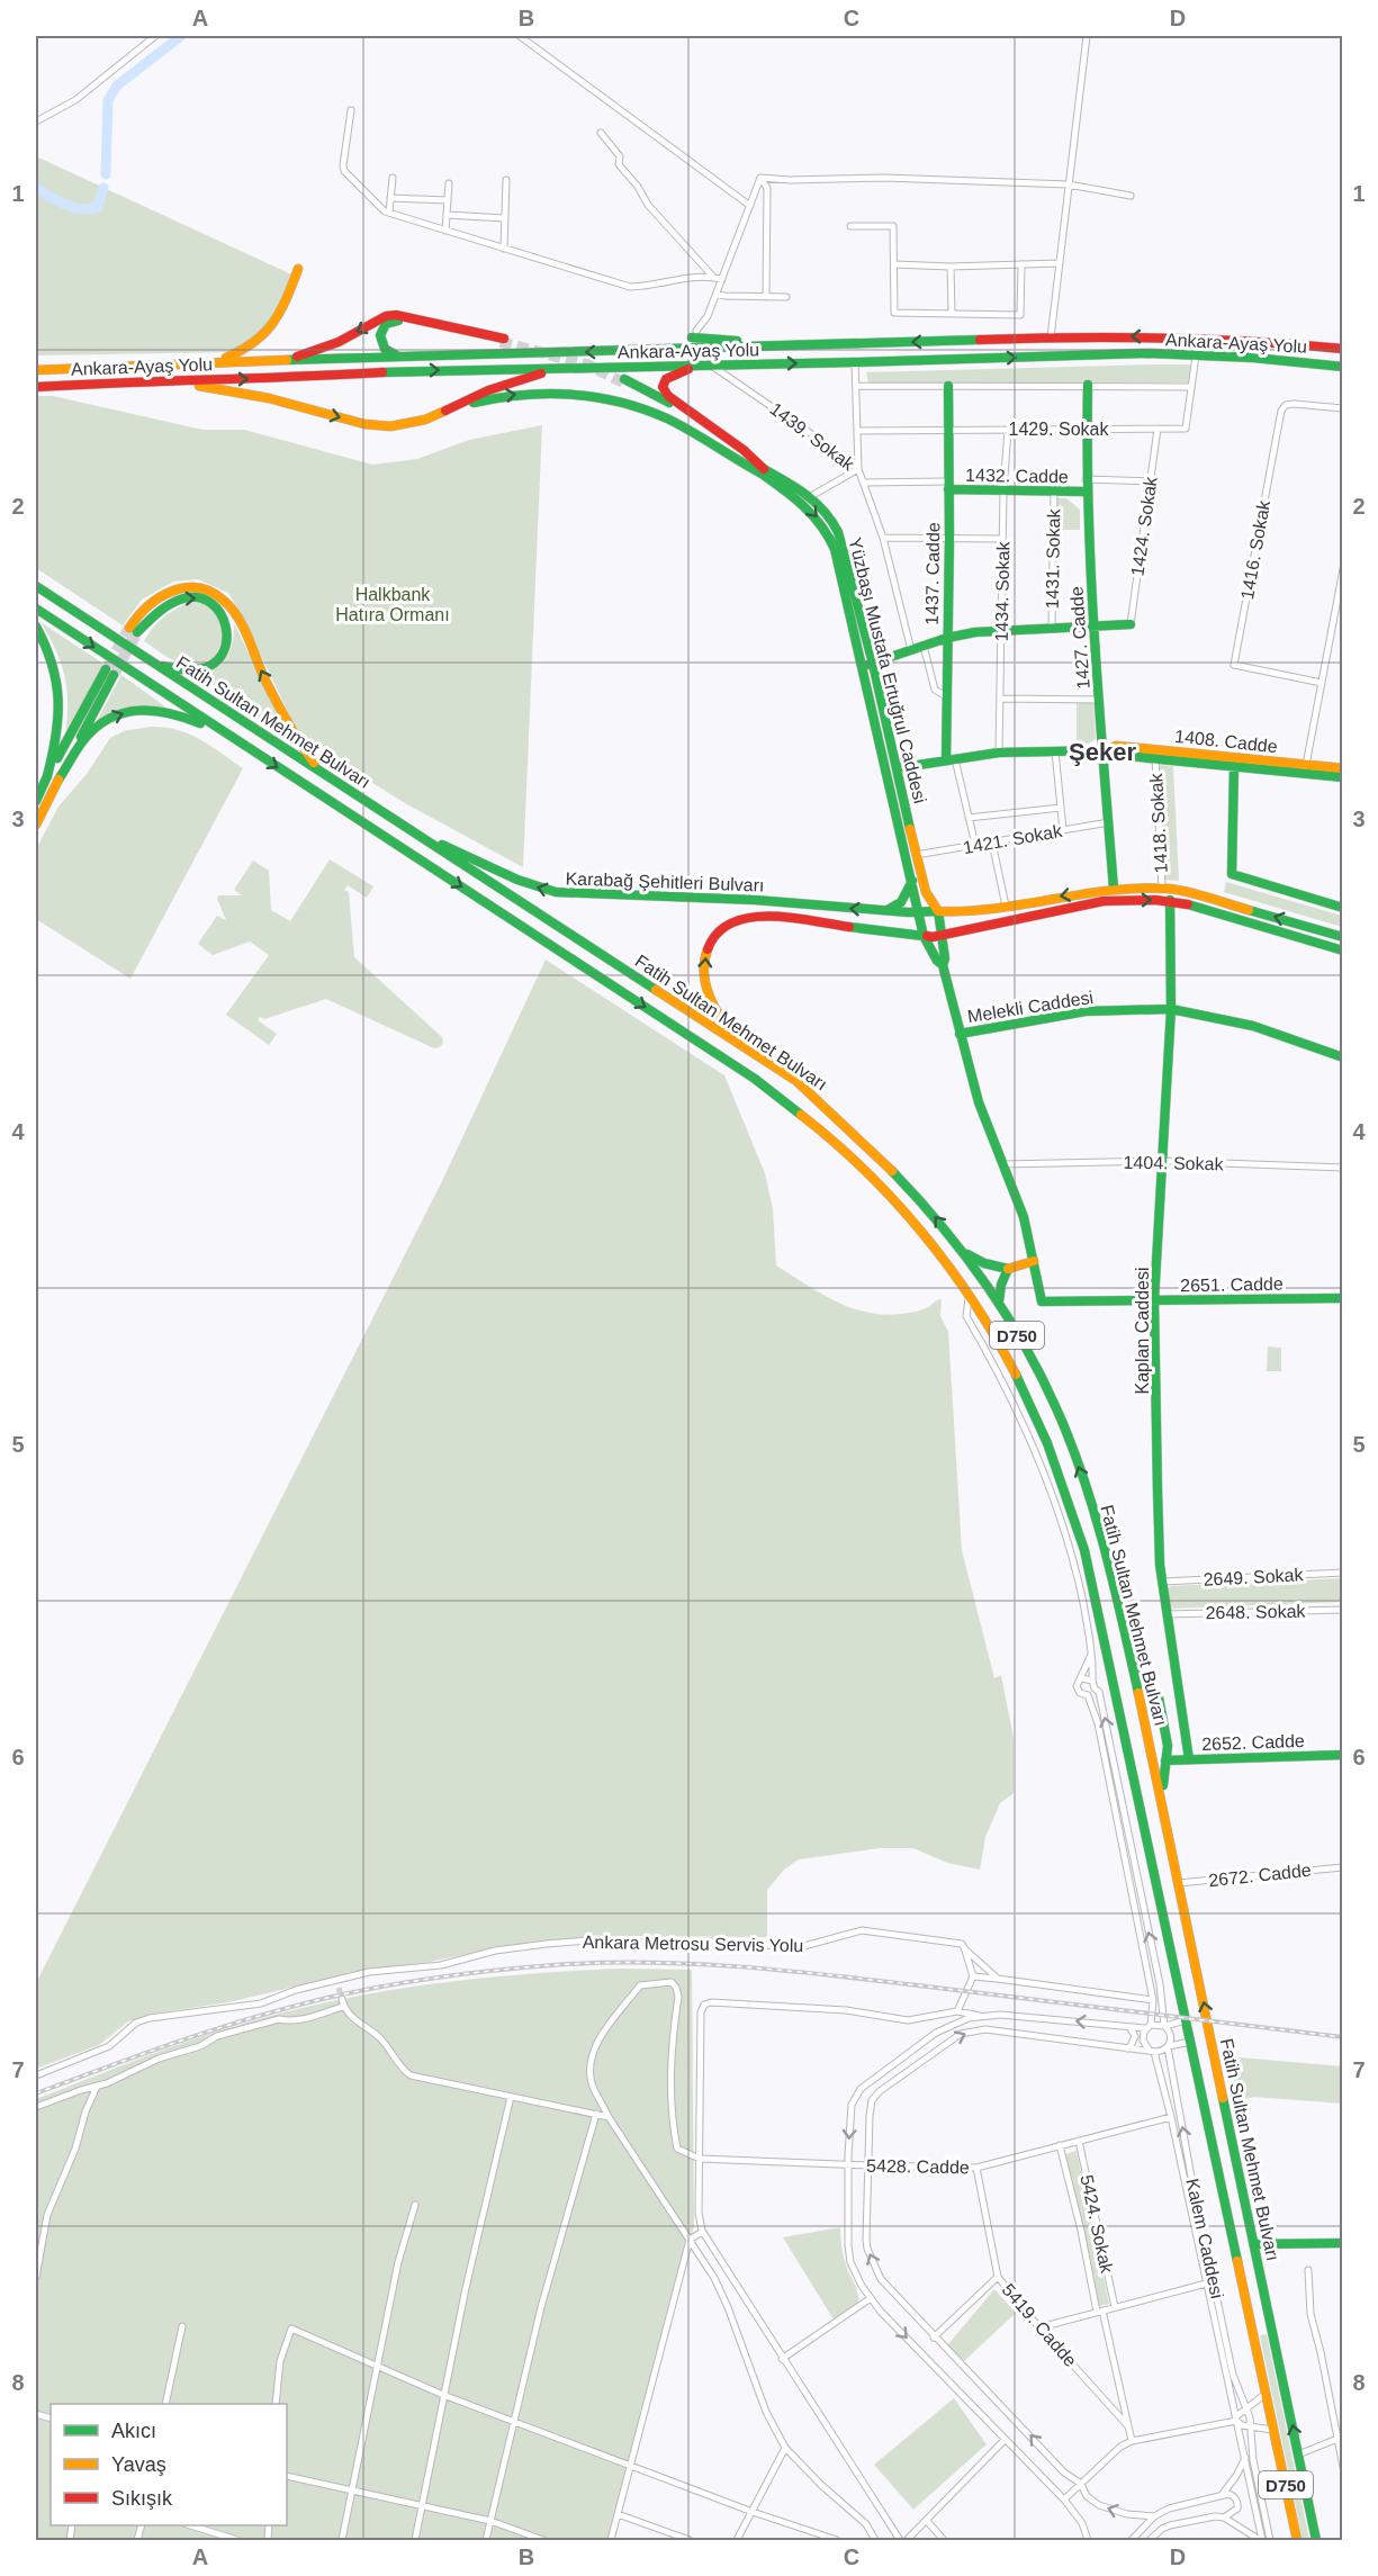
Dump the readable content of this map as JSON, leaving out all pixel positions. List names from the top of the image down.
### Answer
{
  "streets": {
    "main road": [
      "Ankara-Ayaş Yolu",
      "1432. Cadde",
      "1437. Cadde",
      "1427. Cadde",
      "Yüzbaşı Mustafa Ertuğrul Caddesi",
      "Fatih Sultan Mehmet Bulvarı",
      "1408. Cadde",
      "Karabağ Şehitleri Bulvarı",
      "Melekli Caddesi",
      "2651. Cadde",
      "Kaplan Caddesi",
      "D750",
      "2652. Cadde"
    ],
    "street": [
      "1429. Sokak",
      "1439. Sokak",
      "1424. Sokak",
      "1416. Sokak",
      "1431. Sokak",
      "1434. Sokak",
      "1418. Sokak",
      "1421. Sokak",
      "1404. Sokak",
      "2649. Sokak",
      "2648. Sokak",
      "2672. Cadde",
      "Ankara Metrosu Servis Yolu",
      "5428. Cadde",
      "5424. Sokak",
      "Kalem Caddesi",
      "5419. Cadde"
    ]
  },
  "crossings": [
    ["Ankara-Ayaş Yolu", "1429. Sokak"],
    ["Ankara-Ayaş Yolu", "1439. Sokak"],
    ["1429. Sokak", "1424. Sokak"],
    ["1429. Sokak", "1437. Cadde"],
    ["1429. Sokak", "1434. Sokak"],
    ["1429. Sokak", "1427. Cadde"],
    ["1432. Cadde", "1431. Sokak"],
    ["1432. Cadde", "1437. Cadde"],
    ["1432. Cadde", "1434. Sokak"],
    ["1432. Cadde", "1427. Cadde"],
    ["1437. Cadde", "1408. Cadde"],
    ["1434. Sokak", "1408. Cadde"],
    ["1427. Cadde", "1408. Cadde"],
    ["1427. Cadde", "1421. Sokak"],
    ["1427. Cadde", "Karabağ Şehitleri Bulvarı"],
    ["Yüzbaşı Mustafa Ertuğrul Caddesi", "1408. Cadde"],
    ["Yüzbaşı Mustafa Ertuğrul Caddesi", "1421. Sokak"],
    ["Yüzbaşı Mustafa Ertuğrul Caddesi", "Karabağ Şehitleri Bulvarı"],
    ["Fatih Sultan Mehmet Bulvarı", "Karabağ Şehitleri Bulvarı"],
    ["Fatih Sultan Mehmet Bulvarı", "2672. Cadde"],
    ["1408. Cadde", "1418. Sokak"],
    ["1418. Sokak", "Karabağ Şehitleri Bulvarı"],
    ["Karabağ Şehitleri Bulvarı", "Kaplan Caddesi"],
    ["Melekli Caddesi", "Kaplan Caddesi"],
    ["1404. Sokak", "Kaplan Caddesi"],
    ["2651. Cadde", "Kaplan Caddesi"],
    ["Kaplan Caddesi", "2649. Sokak"],
    ["Kaplan Caddesi", "2648. Sokak"],
    ["Kaplan Caddesi", "2652. Cadde"],
    ["5428. Cadde", "5424. Sokak"],
    ["5428. Cadde", "Kalem Caddesi"],
    ["5428. Cadde", "5419. Cadde"]
  ],
  "districts": ["Şeker"],
  "parks": ["Halkbank Hatıra Ormanı"],
  "legend": ["Akıcı", "Yavaş", "Sıkışık"],
  "grid": {
    "columns": [
      "A",
      "B",
      "C",
      "D"
    ],
    "rows": [
      "1",
      "2",
      "3",
      "4",
      "5",
      "6",
      "7",
      "8"
    ]
  }
}
